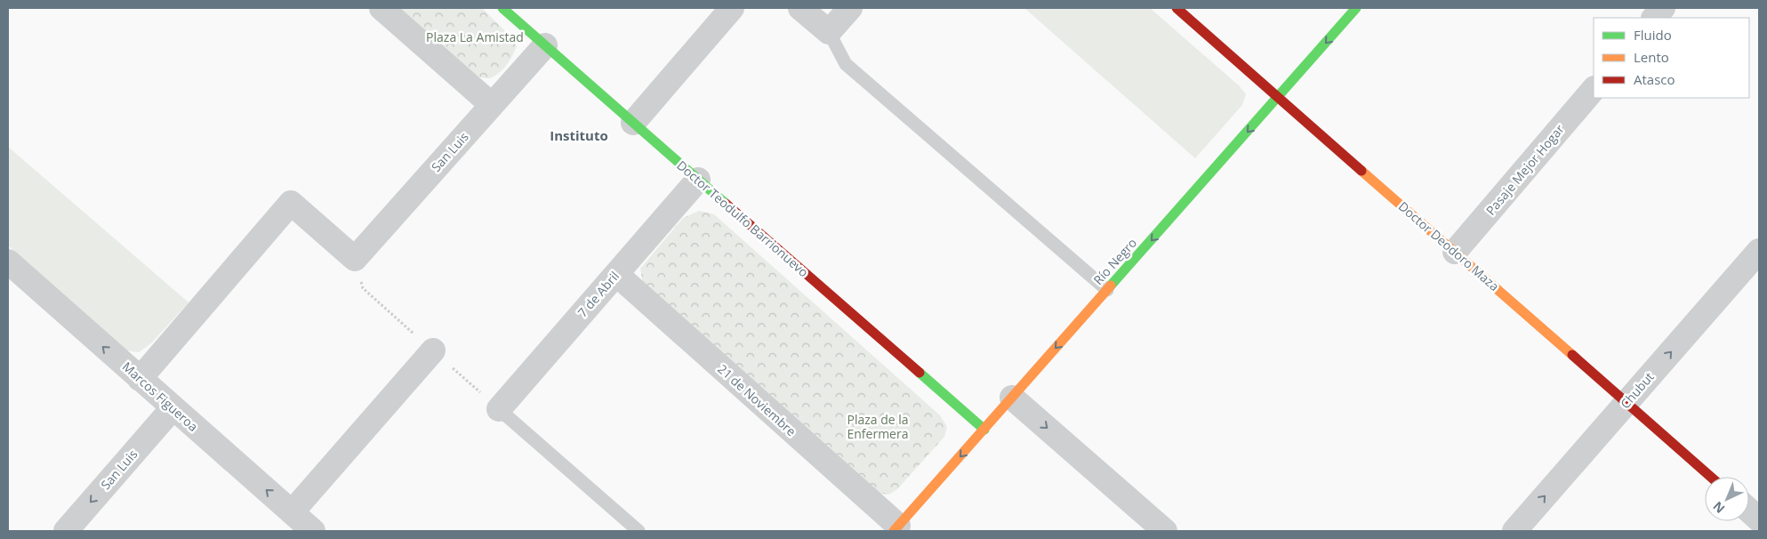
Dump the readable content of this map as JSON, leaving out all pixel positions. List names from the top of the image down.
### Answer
{
  "streets": {
    "street": [
      "San Luis",
      "Pasaje Mejor Hogar",
      "Doctor Teodulfo Barrionuevo",
      "Doctor Deodoro Maza",
      "Río Negro",
      "7 de Abril",
      "Chubut",
      "Marcos Figueroa",
      "21 de Noviembre"
    ]
  },
  "crossings": [
    ["San Luis", "Doctor Teodulfo Barrionuevo"],
    ["San Luis", "Marcos Figueroa"],
    ["Pasaje Mejor Hogar", "Doctor Deodoro Maza"],
    ["Doctor Teodulfo Barrionuevo", "Río Negro"],
    ["Doctor Teodulfo Barrionuevo", "7 de Abril"],
    ["Doctor Deodoro Maza", "Río Negro"],
    ["Doctor Deodoro Maza", "Chubut"],
    ["Río Negro", "21 de Noviembre"],
    ["7 de Abril", "21 de Noviembre"]
  ],
  "one_way": ["Río Negro", "Chubut", "Marcos Figueroa"],
  "districts": ["Instituto"],
  "parks": ["Plaza La Amistad", "Plaza de la Enfermera"],
  "legend": ["Fluido", "Lento", "Atasco"],
  "north": "bottom left"
}
